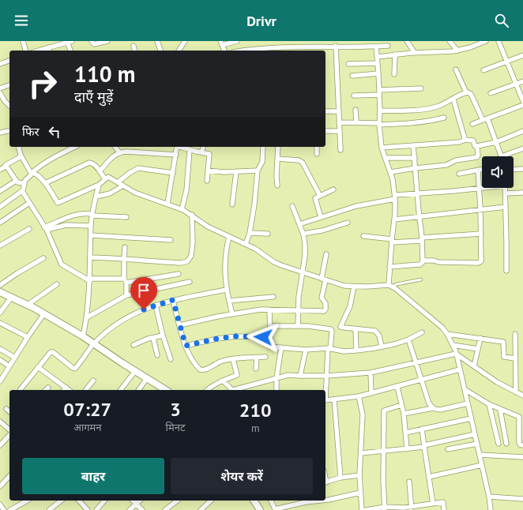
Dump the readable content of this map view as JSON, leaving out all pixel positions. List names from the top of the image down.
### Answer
{
  "page": {
    "header": "Drivr",
    "turn": ["110 m", "दाएँ मुड़ें"],
    "then": "फिर",
    "eta": [
      "07:27",
      "आगमन",
      "3",
      "मिनट",
      "210",
      "m"
    ],
    "buttons": ["बाहर", "शेयर करें"]
  }
}
